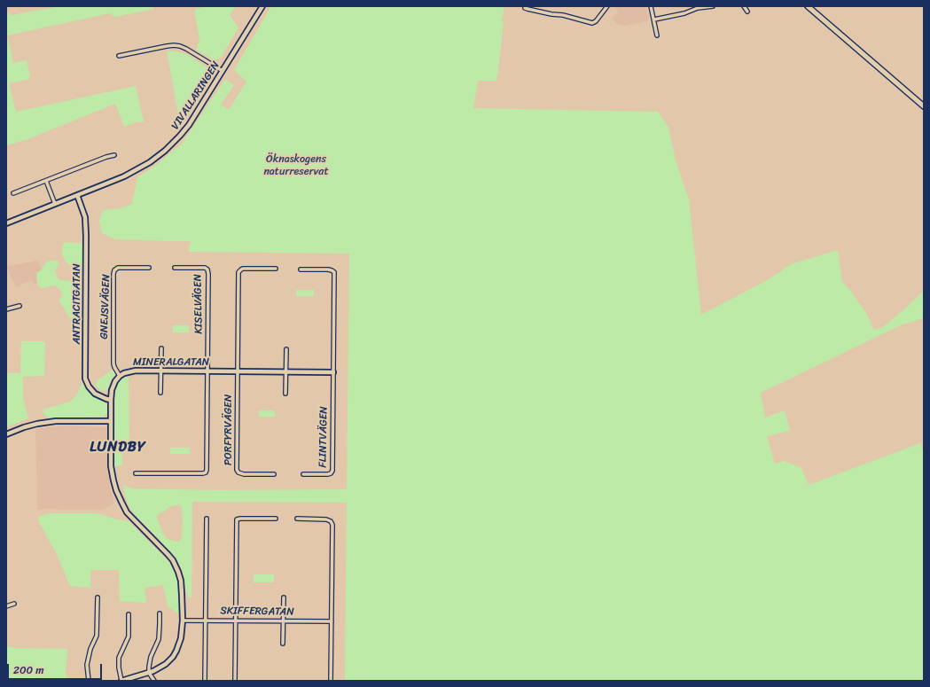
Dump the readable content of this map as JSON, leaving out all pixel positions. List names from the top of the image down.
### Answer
{
  "streets": {
    "street": [
      "VIVALLARINGEN",
      "ANTRACITGATAN",
      "KISELVÄGEN",
      "GNEJSVÄGEN",
      "MINERALGATAN",
      "PORFYRVÄGEN",
      "FLINTVÄGEN",
      "SKIFFERGATAN"
    ]
  },
  "crossings": [
    ["VIVALLARINGEN", "ANTRACITGATAN"],
    ["ANTRACITGATAN", "MINERALGATAN"],
    ["KISELVÄGEN", "MINERALGATAN"],
    ["GNEJSVÄGEN", "MINERALGATAN"],
    ["MINERALGATAN", "PORFYRVÄGEN"],
    ["MINERALGATAN", "FLINTVÄGEN"],
    ["MINERALGATAN", "SKIFFERGATAN"]
  ],
  "districts": ["LUNDBY"],
  "parks": ["Öknaskogens naturreservat"],
  "scale_bar": "200 m"
}
